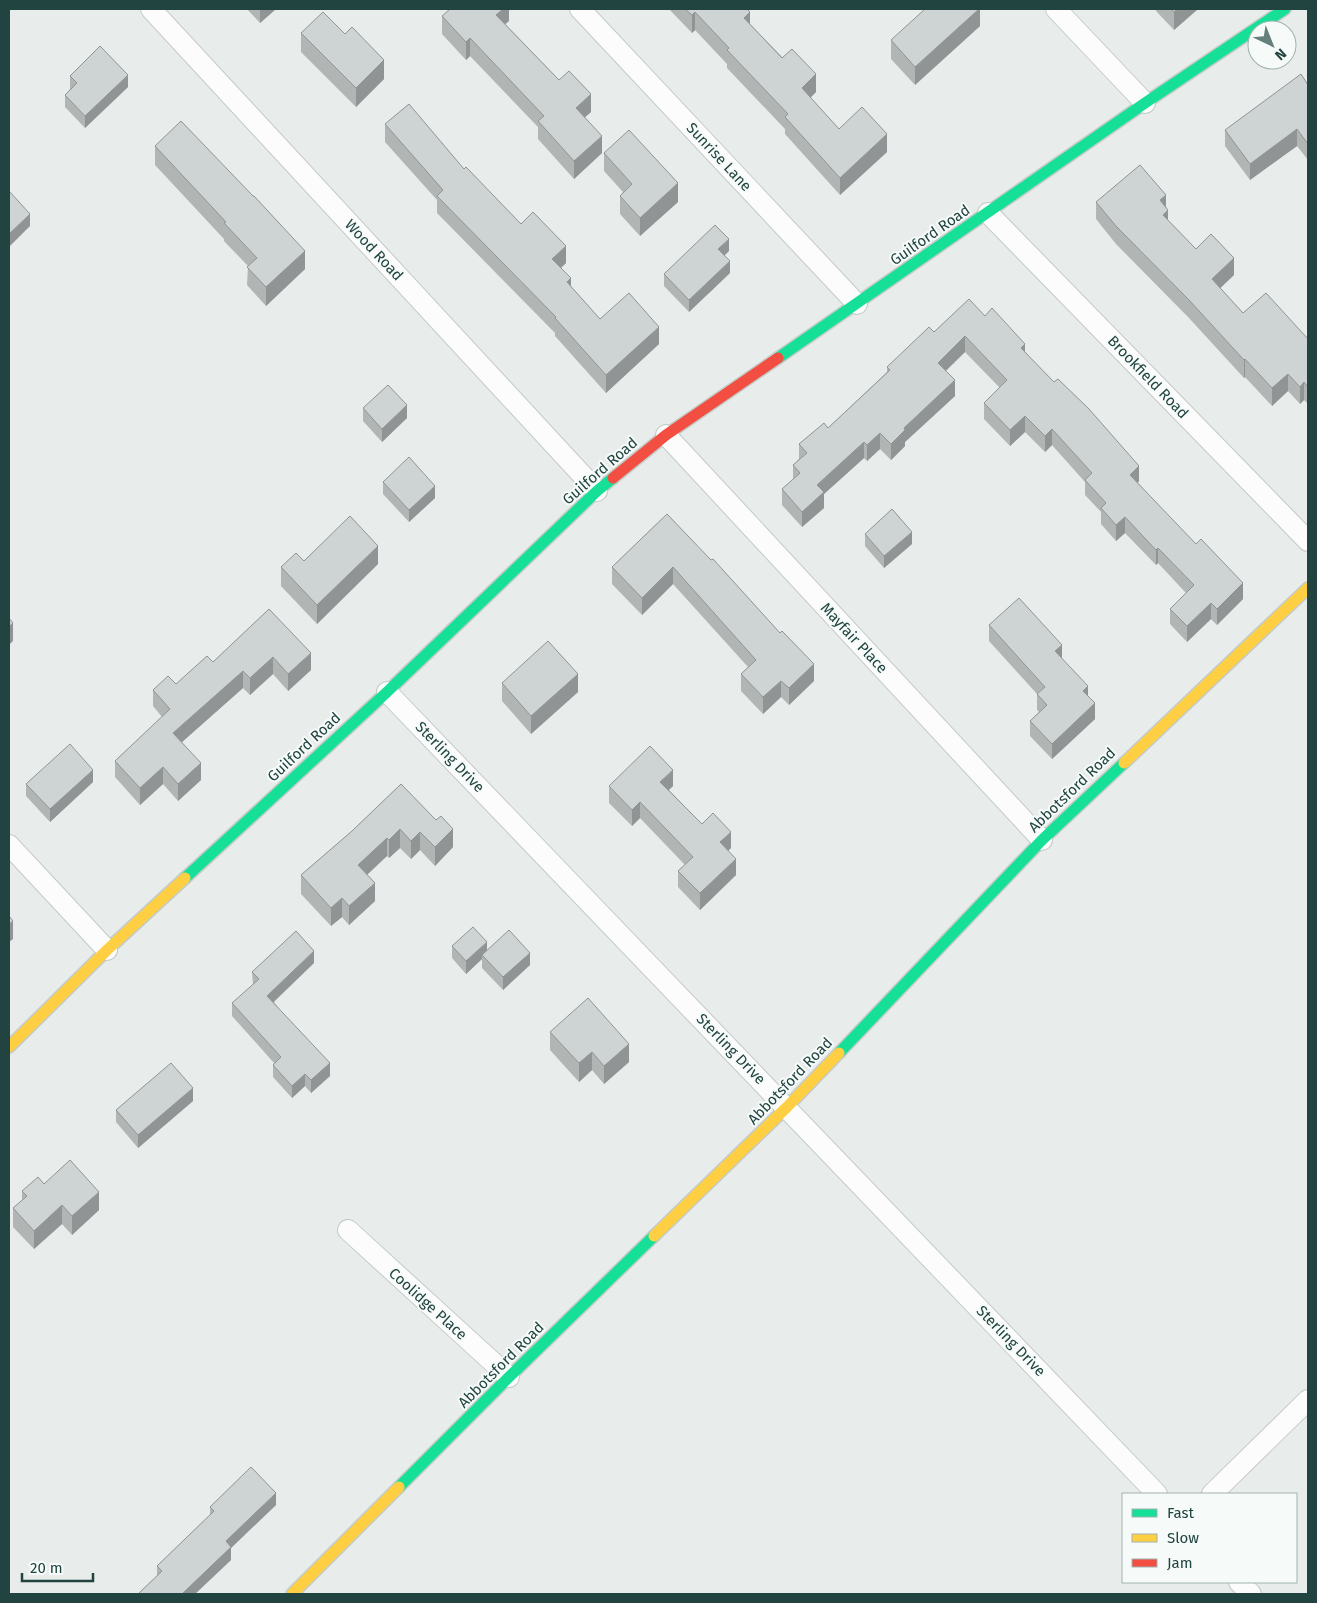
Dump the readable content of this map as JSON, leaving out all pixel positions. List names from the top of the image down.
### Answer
{
  "streets": {
    "street": [
      "Sunrise Lane",
      "Guilford Road",
      "Wood Road",
      "Brookfield Road",
      "Mayfair Place",
      "Sterling Drive",
      "Abbotsford Road",
      "Coolidge Place"
    ]
  },
  "crossings": [
    ["Sunrise Lane", "Guilford Road"],
    ["Guilford Road", "Wood Road"],
    ["Guilford Road", "Brookfield Road"],
    ["Guilford Road", "Mayfair Place"],
    ["Guilford Road", "Sterling Drive"],
    ["Mayfair Place", "Abbotsford Road"],
    ["Sterling Drive", "Abbotsford Road"],
    ["Abbotsford Road", "Coolidge Place"]
  ],
  "legend": ["Fast", "Slow", "Jam"],
  "scale_bar": "20 m",
  "north": "bottom right"
}
